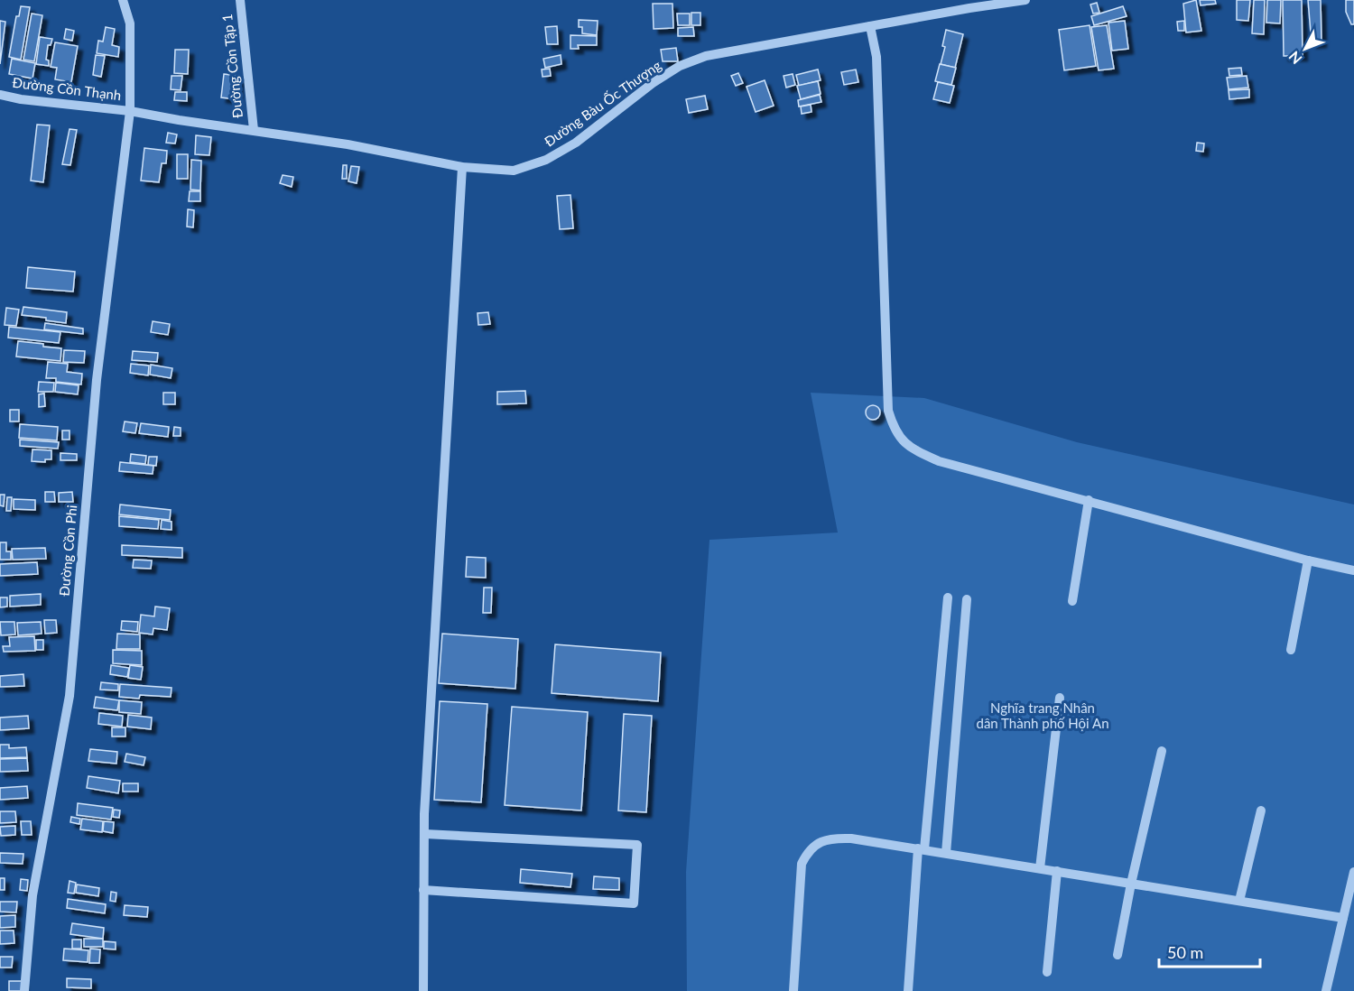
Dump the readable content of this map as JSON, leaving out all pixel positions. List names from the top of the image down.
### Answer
{
  "streets": {
    "street": [
      "Đường Cồn Tập 1",
      "Đường Cồn Thạnh",
      "Đường Bàu Ốc Thượng",
      "Đường Cồn Phi"
    ]
  },
  "crossings": [
    ["Đường Cồn Tập 1", "Đường Bàu Ốc Thượng"],
    ["Đường Cồn Thạnh", "Đường Bàu Ốc Thượng"],
    ["Đường Cồn Thạnh", "Đường Cồn Phi"],
    ["Đường Bàu Ốc Thượng", "Đường Cồn Phi"]
  ],
  "parks": ["Nghĩa trang Nhân dân Thành phố Hội An"],
  "scale_bar": "50 m",
  "north": "bottom left"
}
